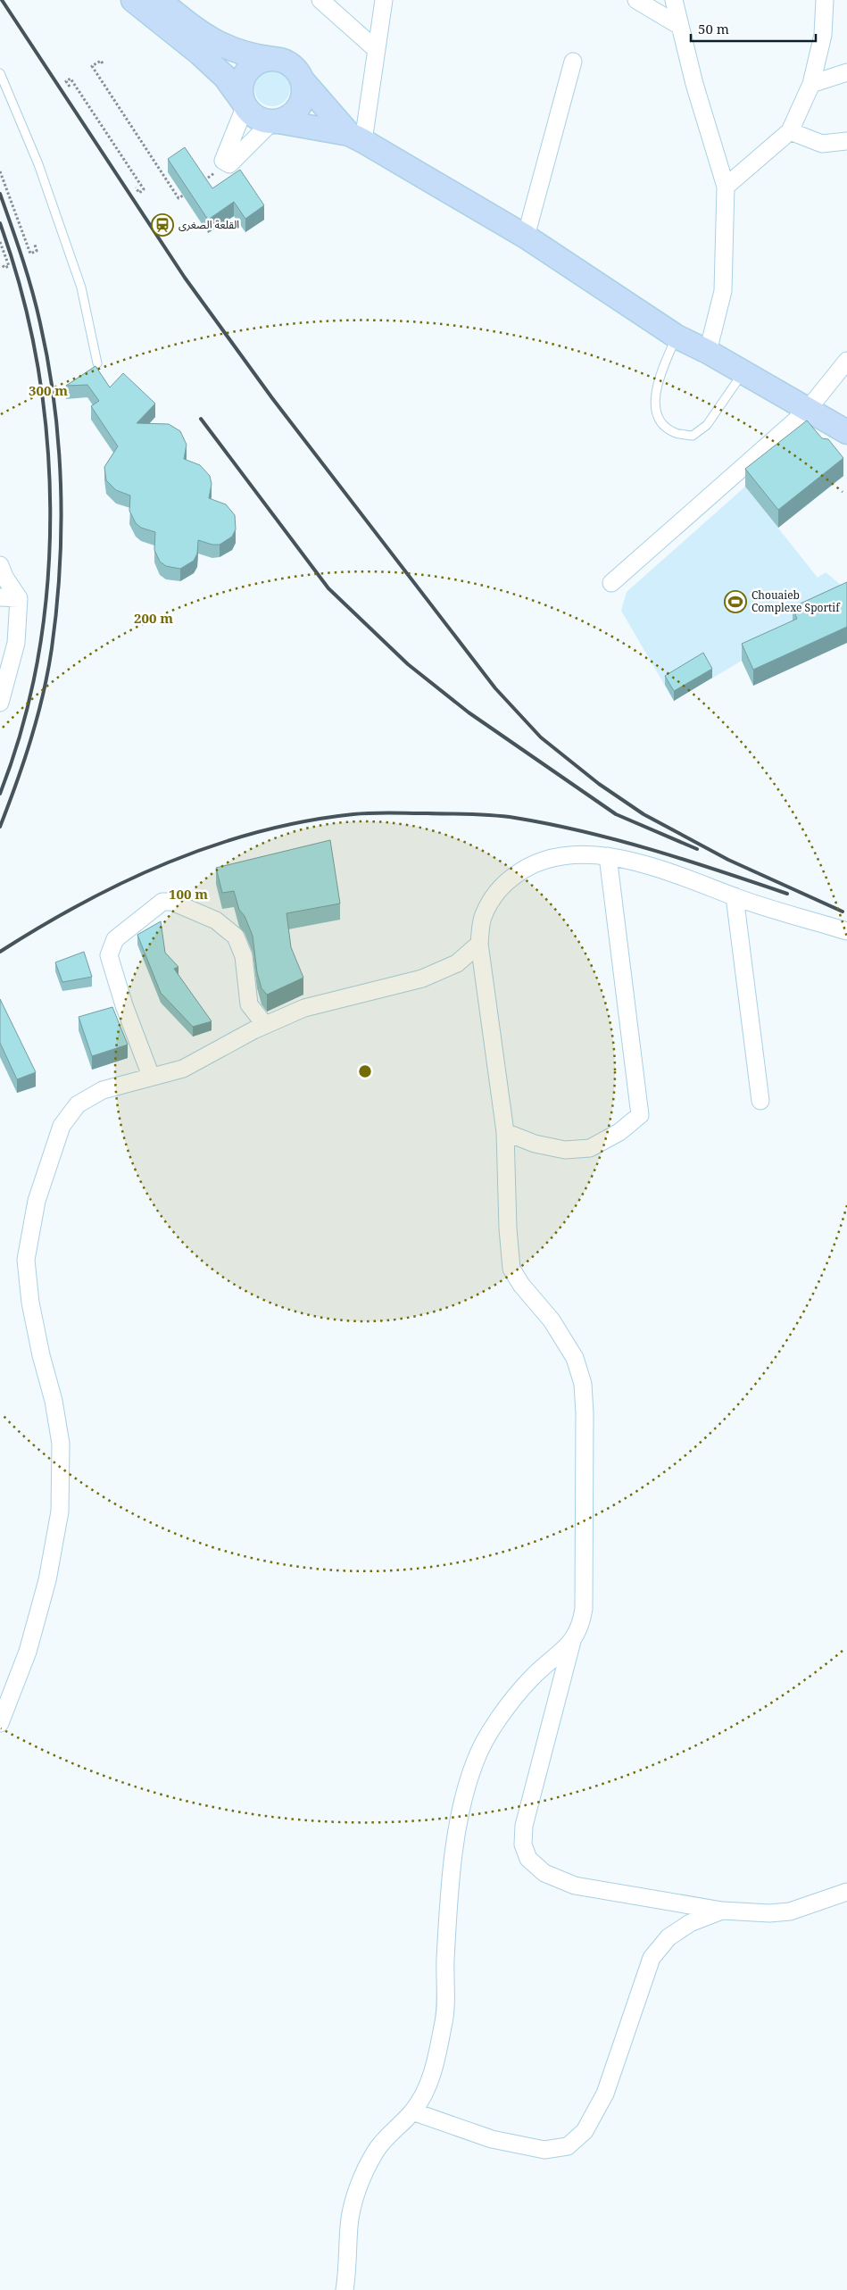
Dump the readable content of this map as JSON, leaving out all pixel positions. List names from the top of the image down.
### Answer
{
  "places": {
    "station": ["القلعة الصغرى"],
    "sports": ["Chouaieb Complexe Sportif"]
  },
  "scale_bar": "50 m",
  "rings": ["300 m", "200 m", "100 m"]
}
